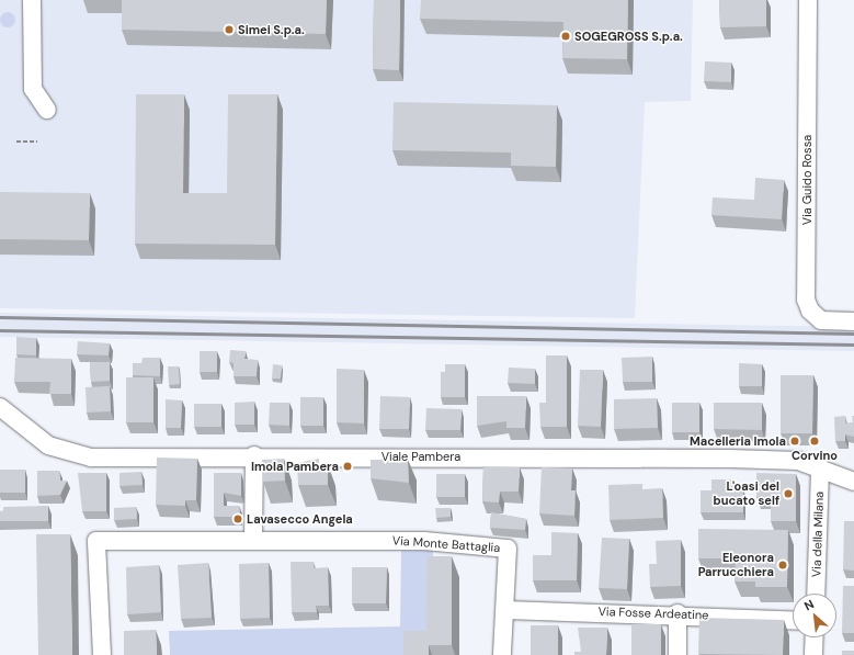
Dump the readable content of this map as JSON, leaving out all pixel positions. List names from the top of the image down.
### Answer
{
  "streets": {
    "street": [
      "Via Guido Rossa",
      "Viale Pambera",
      "Via della Milana",
      "Via Monte Battaglia",
      "Via Fosse Ardeatine"
    ]
  },
  "crossings": [
    ["Viale Pambera", "Via della Milana"],
    ["Via Monte Battaglia", "Via Fosse Ardeatine"]
  ],
  "places": [
    "Simei S.p.a.",
    "SOGEGROSS S.p.a.",
    "Macelleria Imola",
    "Corvino",
    "Imola Pambera",
    "L'oasi del bucato self",
    "Lavasecco Angela",
    "Eleonora Parrucchiera"
  ],
  "north": "top left"
}
